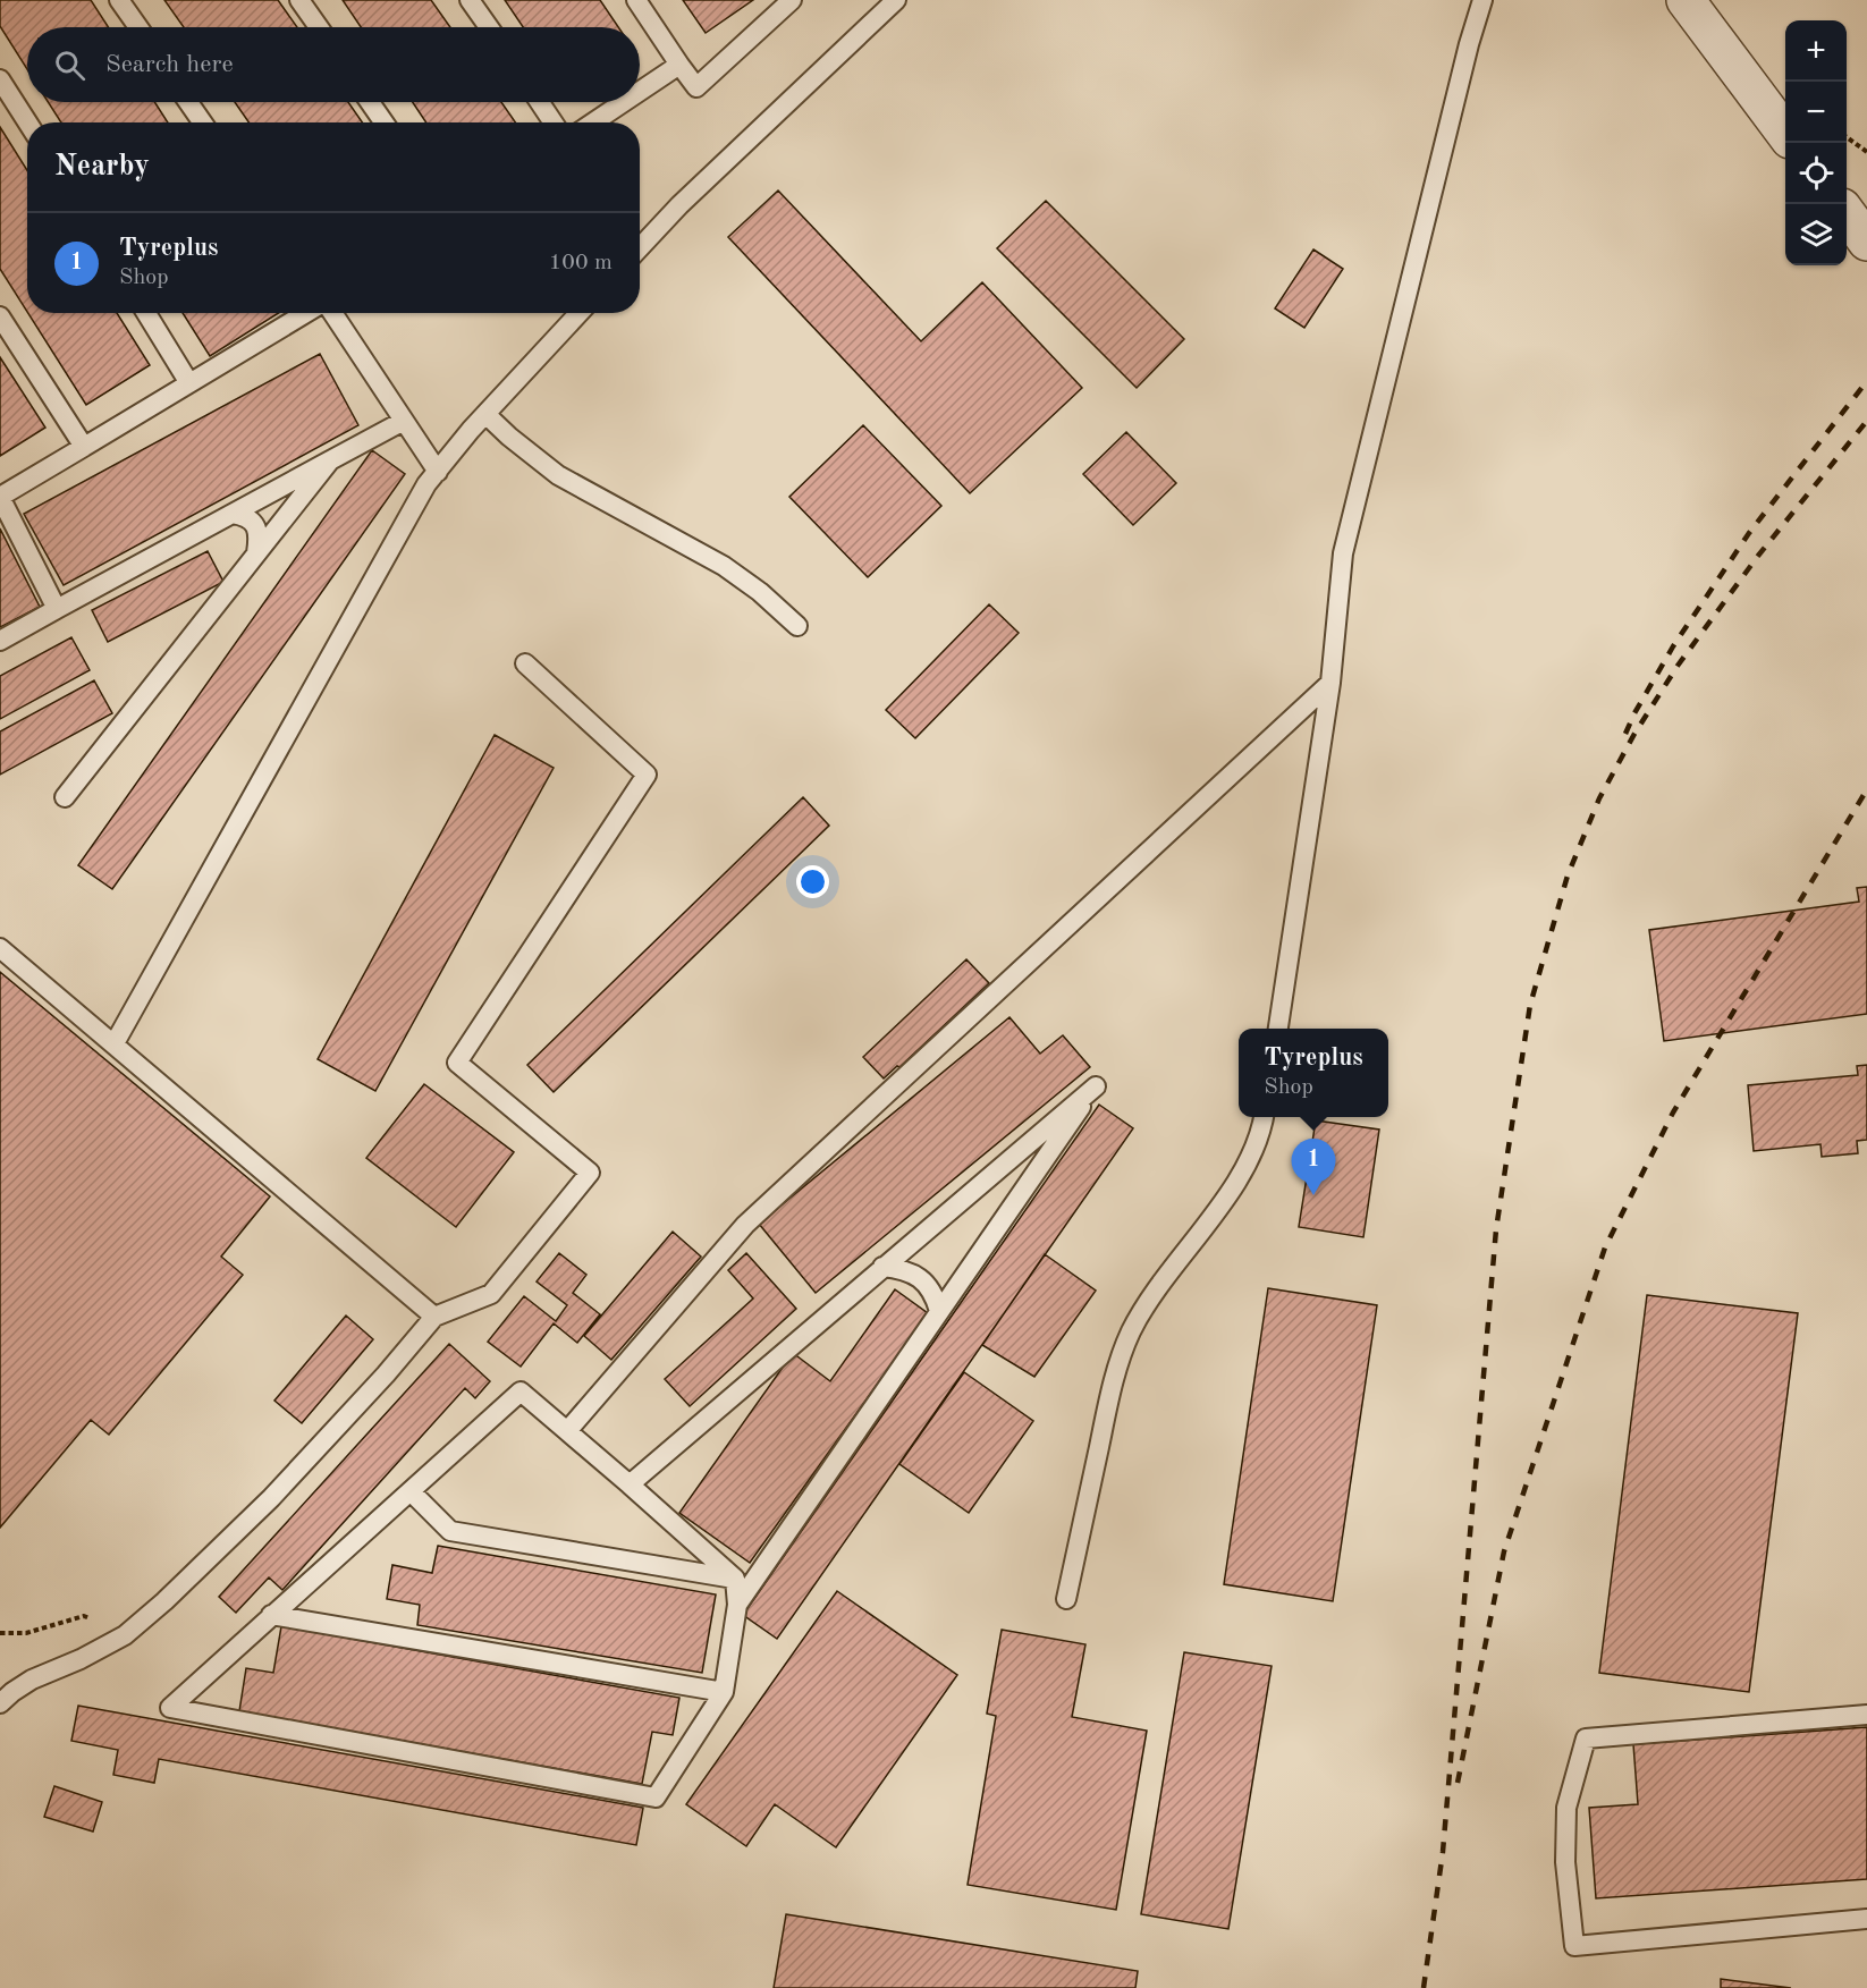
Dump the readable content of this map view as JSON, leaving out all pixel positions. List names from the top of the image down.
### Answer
{
  "page": {
    "map_buttons": ["+", "−"],
    "search": "Search here",
    "heading": "Nearby",
    "list": [
      {
        "mark": "1",
        "name": "Tyreplus",
        "note": "Shop",
        "value": "100 m"
      }
    ],
    "popup": ["Tyreplus", "Shop"],
    "pins": "1"
  }
}
